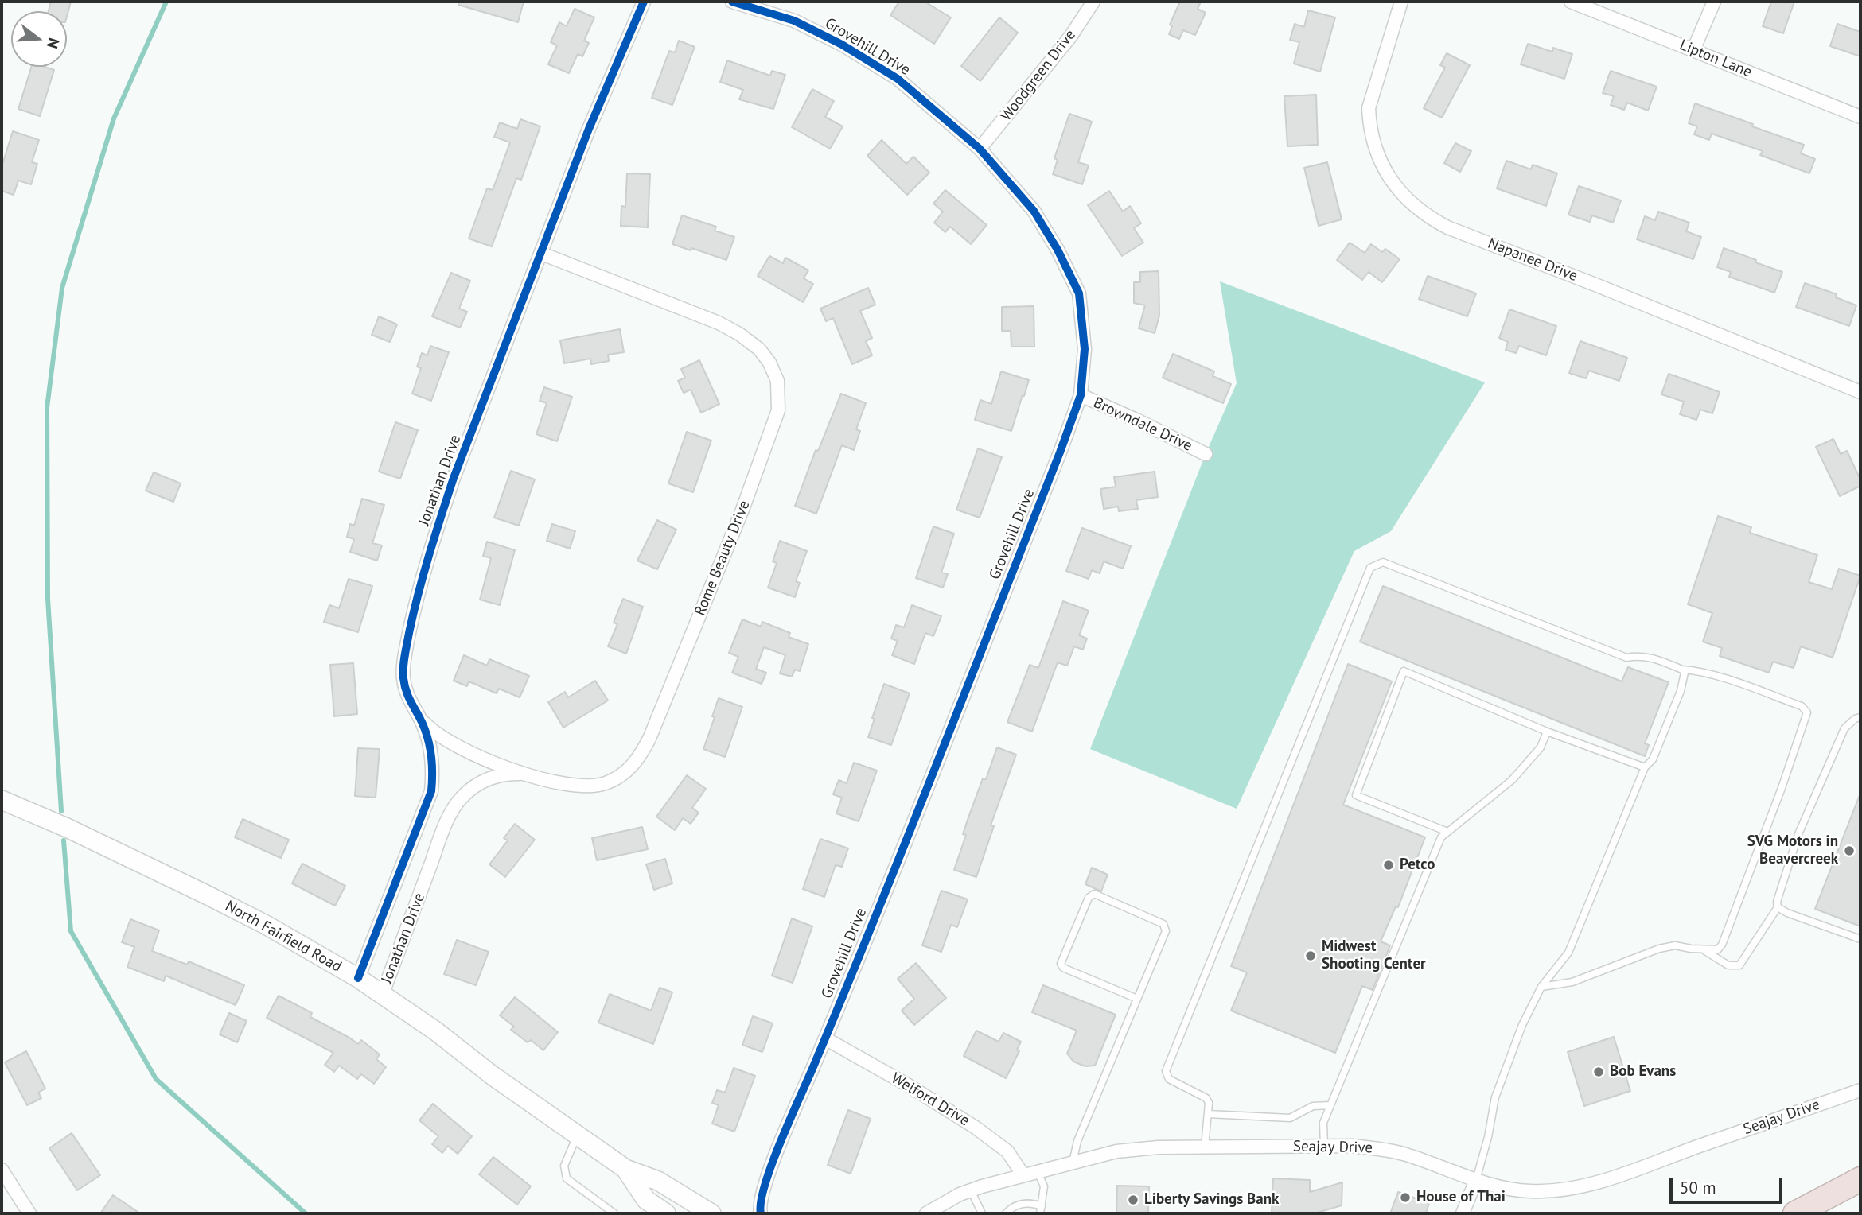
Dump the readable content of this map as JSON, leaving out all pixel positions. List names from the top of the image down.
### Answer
{
  "streets": {
    "main road": ["North Fairfield Road"],
    "street": [
      "Grovehill Drive",
      "Lipton Lane",
      "Woodgreen Drive",
      "Napanee Drive",
      "Browndale Drive",
      "Jonathan Drive",
      "Rome Beauty Drive",
      "Welford Drive",
      "Seajay Drive"
    ]
  },
  "crossings": [
    ["Grovehill Drive", "Woodgreen Drive"],
    ["Grovehill Drive", "Browndale Drive"],
    ["Grovehill Drive", "Welford Drive"],
    ["Jonathan Drive", "Rome Beauty Drive"],
    ["Jonathan Drive", "North Fairfield Road"],
    ["Welford Drive", "Seajay Drive"]
  ],
  "places": [
    "SVG Motors in Beavercreek",
    "Petco",
    "Midwest Shooting Center",
    "Bob Evans",
    "House of Thai",
    "Liberty Savings Bank"
  ],
  "scale_bar": "50 m",
  "north": "right"
}
